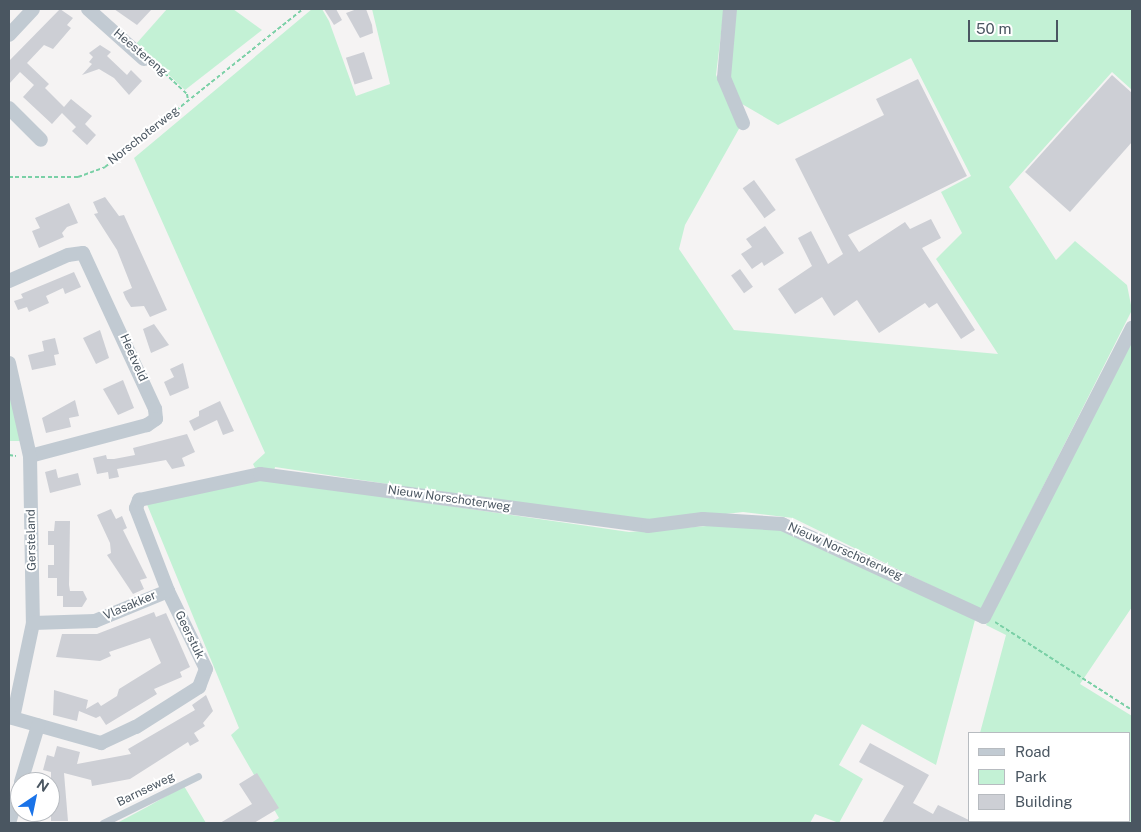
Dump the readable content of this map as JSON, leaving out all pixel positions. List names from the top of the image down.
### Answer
{
  "streets": {
    "street": [
      "Heestereng",
      "Heetveld",
      "Nieuw Norschoterweg",
      "Gersteland",
      "Vlasakker",
      "Geerstuk"
    ],
    "lane": ["Barnseweg"],
    "path": ["Norschoterweg"]
  },
  "crossings": [
    ["Heestereng", "Norschoterweg"],
    ["Heetveld", "Gersteland"],
    ["Nieuw Norschoterweg", "Geerstuk"],
    ["Gersteland", "Vlasakker"],
    ["Gersteland", "Geerstuk"],
    ["Vlasakker", "Geerstuk"]
  ],
  "legend": ["Road", "Park", "Building"],
  "scale_bar": "50 m",
  "north": "top right"
}
